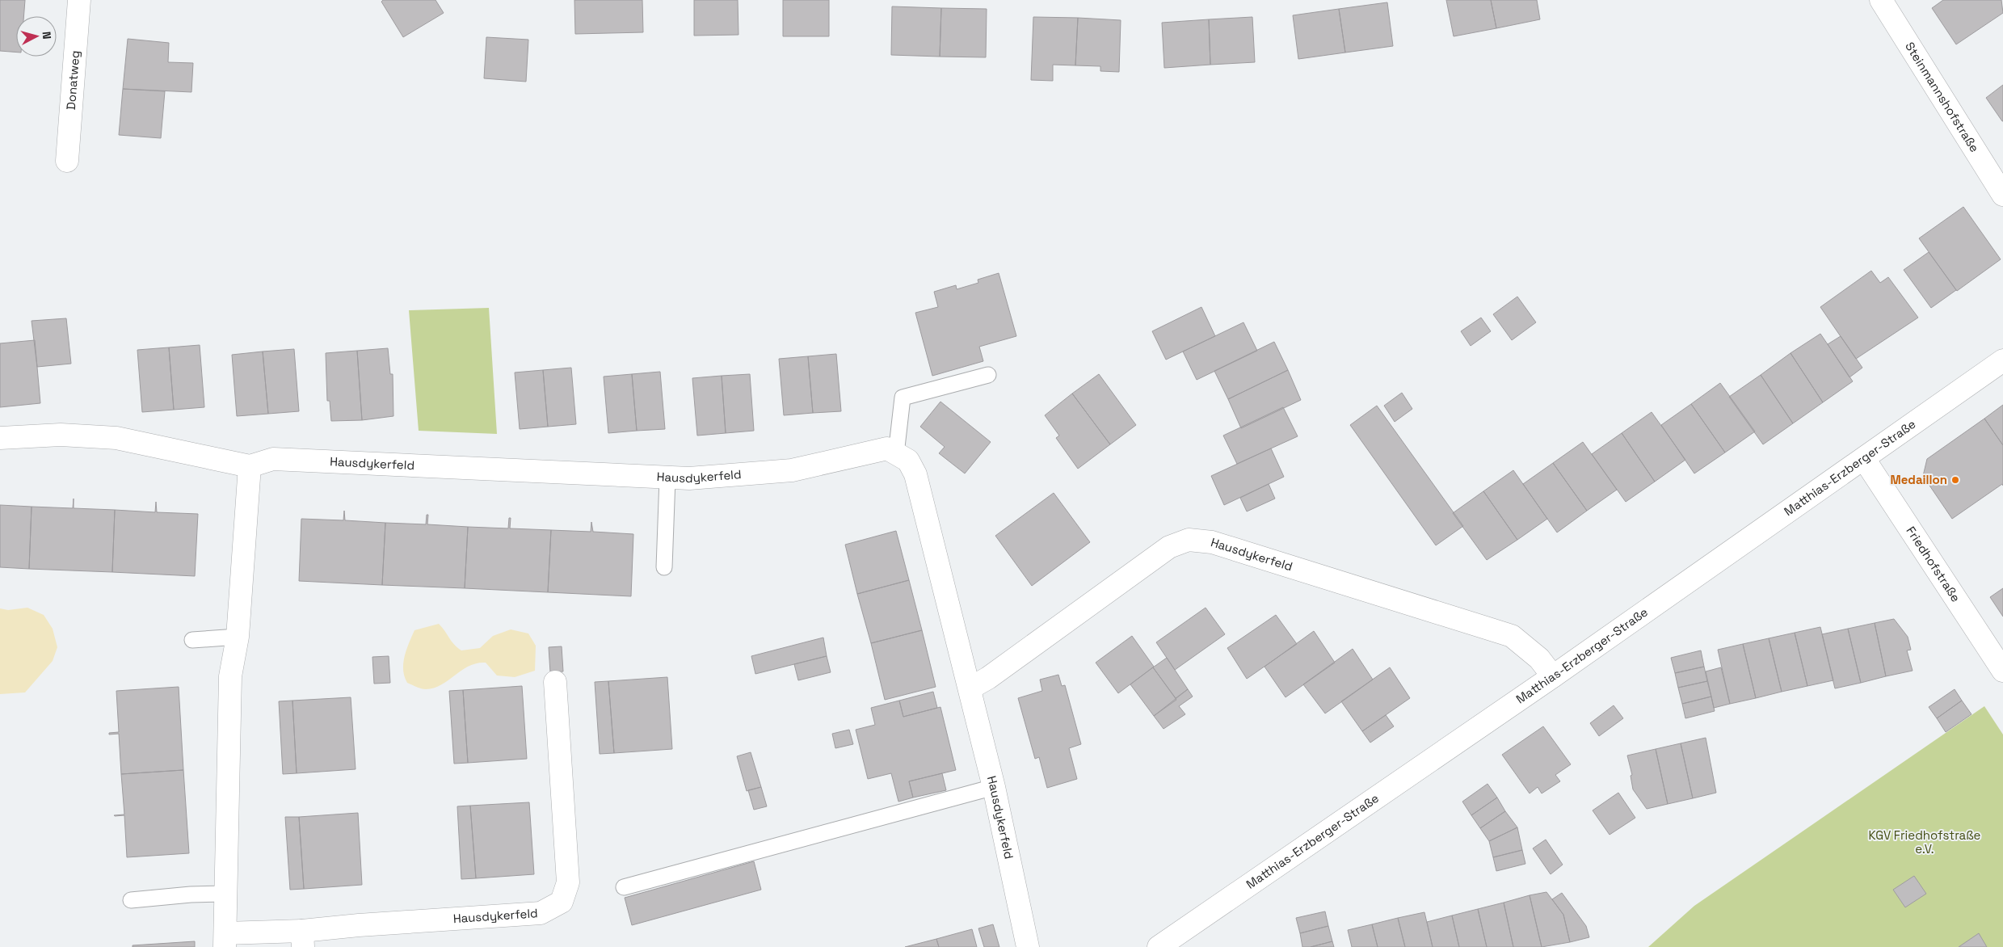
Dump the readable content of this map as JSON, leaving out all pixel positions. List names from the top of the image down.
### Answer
{
  "streets": {
    "street": [
      "Donatweg",
      "Steinmannshofstraße",
      "Hausdykerfeld",
      "Matthias-Erzberger-Straße",
      "Friedhofstraße"
    ]
  },
  "crossings": [
    ["Hausdykerfeld", "Matthias-Erzberger-Straße"],
    ["Matthias-Erzberger-Straße", "Friedhofstraße"]
  ],
  "parks": ["KGV Friedhofstraße e.V."],
  "places": ["Medaillon"],
  "north": "right"
}
